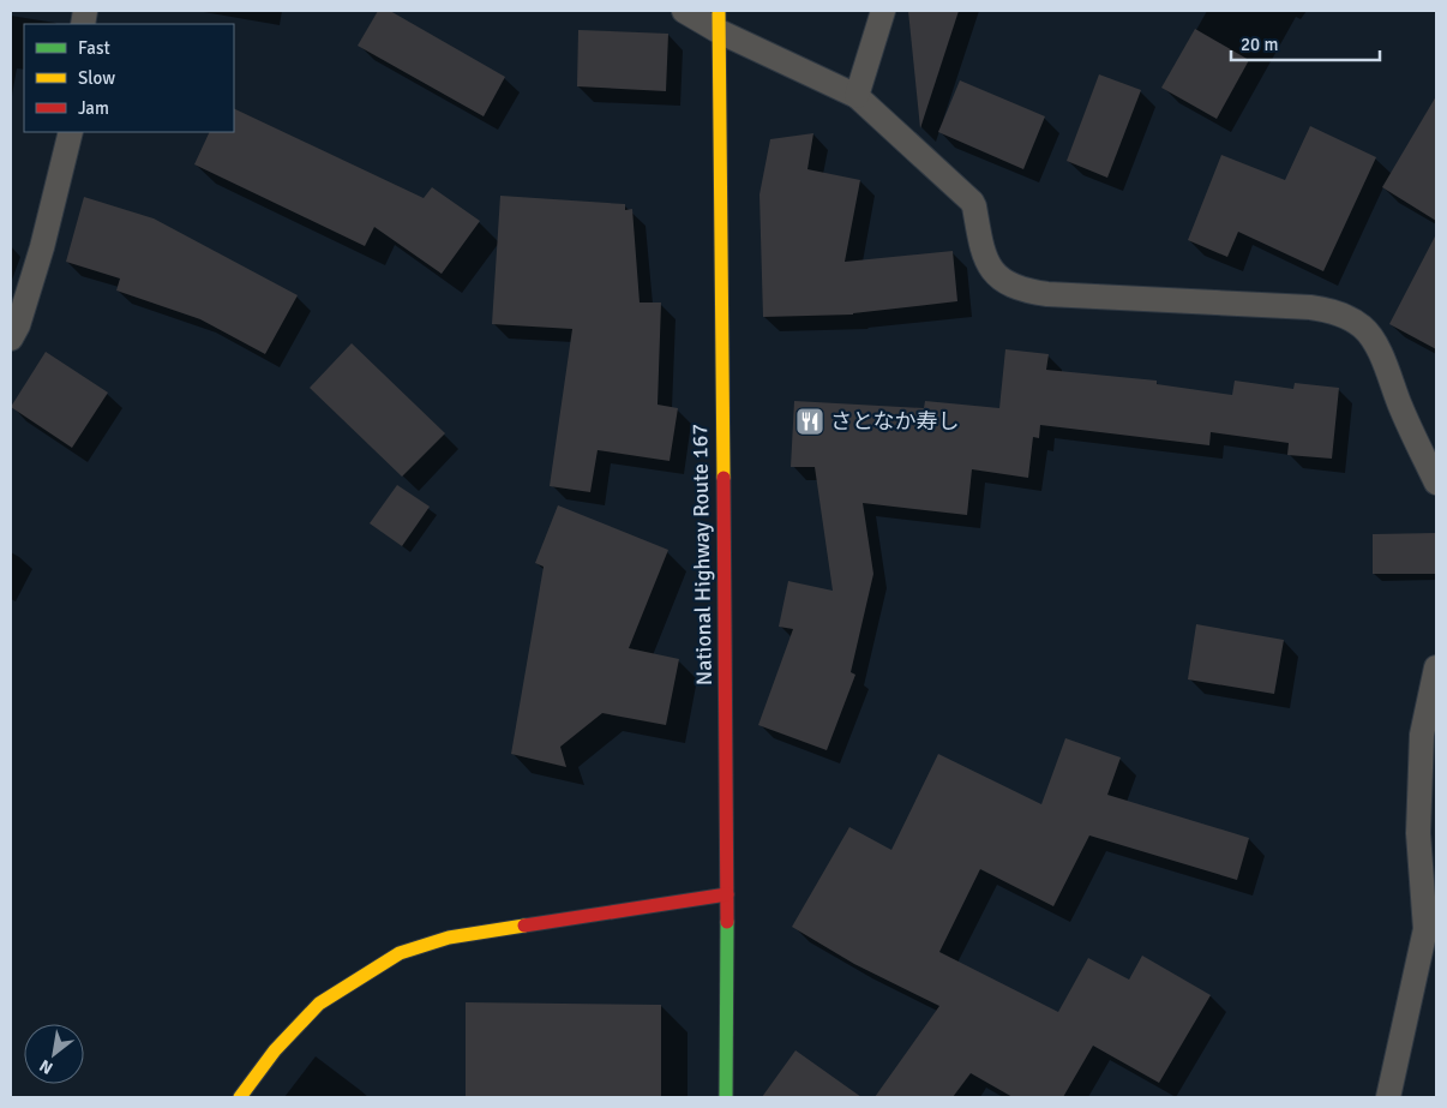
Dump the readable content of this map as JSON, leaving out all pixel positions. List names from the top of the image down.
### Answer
{
  "streets": {
    "street": ["National Highway Route 167"]
  },
  "places": {
    "restaurant": ["さとなか寿し"]
  },
  "legend": ["Fast", "Slow", "Jam"],
  "scale_bar": "20 m",
  "north": "bottom left"
}
